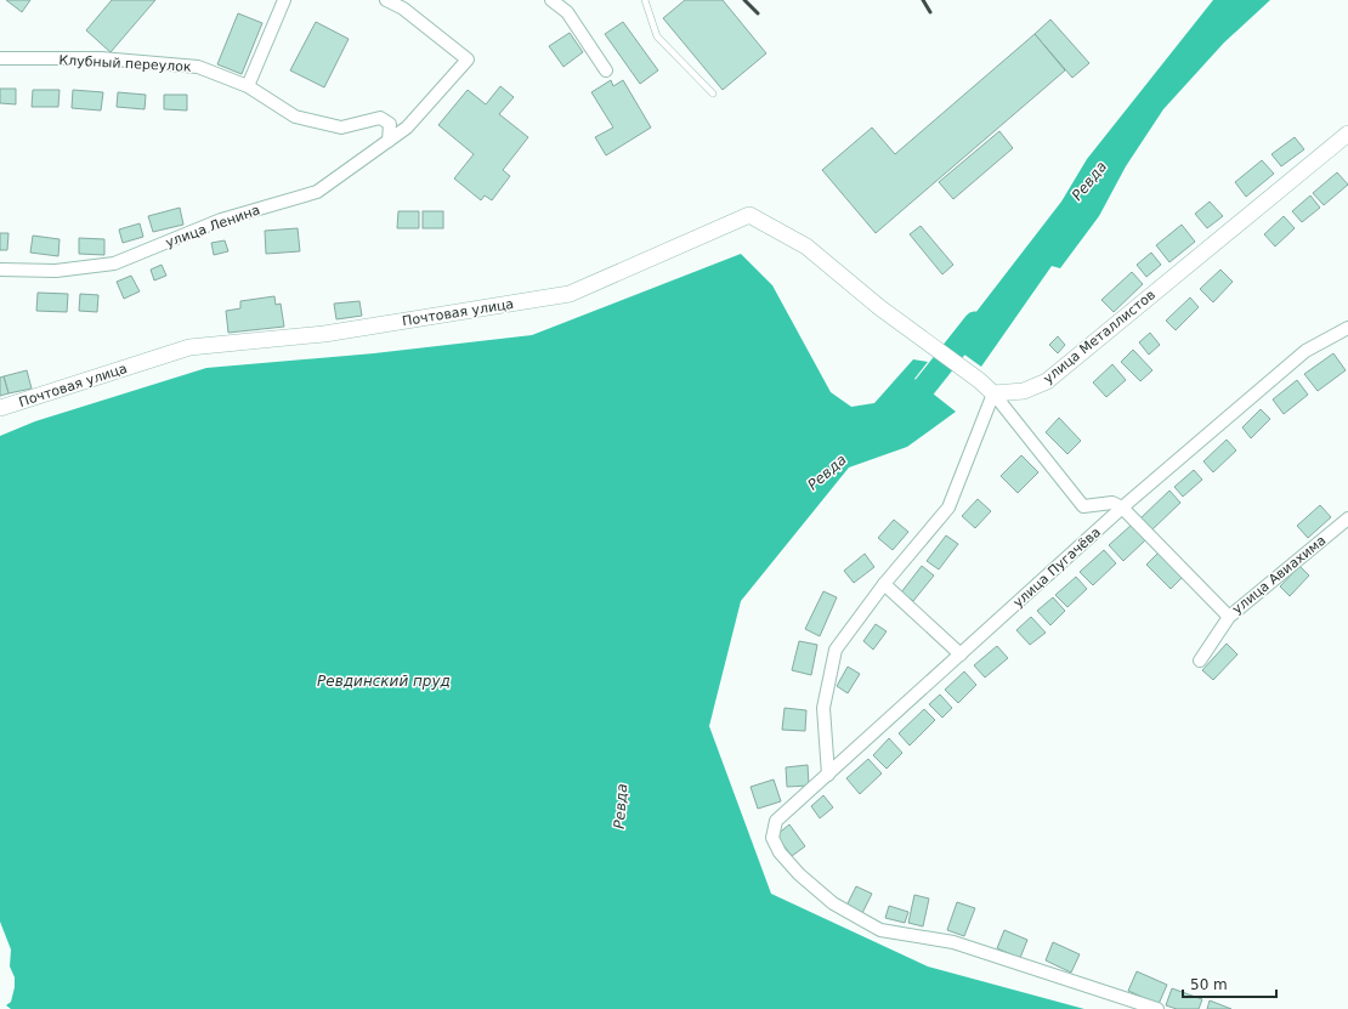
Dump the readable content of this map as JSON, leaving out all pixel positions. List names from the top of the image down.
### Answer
{
  "streets": {
    "street": [
      "Клубный переулок",
      "улица Ленина",
      "Почтовая улица",
      "улица Металлистов",
      "улица Пугачёва",
      "улица Авиахима"
    ]
  },
  "crossings": [
    ["Клубный переулок", "улица Ленина"],
    ["Почтовая улица", "улица Металлистов"]
  ],
  "water": ["Ревда", "Ревдинский пруд"],
  "scale_bar": "50 m"
}
